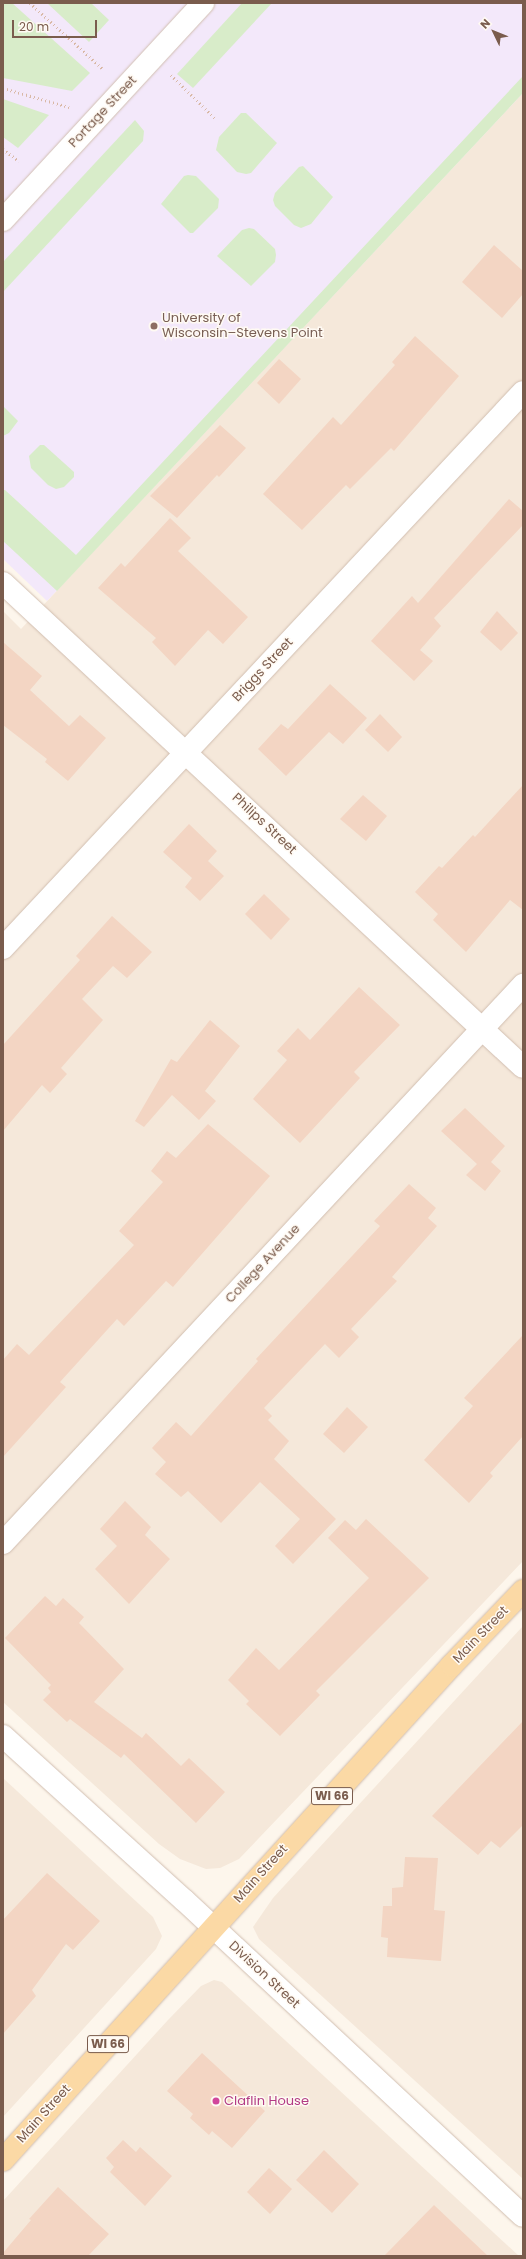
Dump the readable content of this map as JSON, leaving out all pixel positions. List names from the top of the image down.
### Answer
{
  "streets": {
    "main road": ["Main Street", "WI 66"],
    "street": [
      "Portage Street",
      "Briggs Street",
      "Philips Street",
      "College Avenue",
      "Division Street"
    ]
  },
  "crossings": [
    ["Briggs Street", "Philips Street"],
    ["Philips Street", "College Avenue"],
    ["Main Street", "Division Street"]
  ],
  "places": ["University of Wisconsin–Stevens Point", "Claflin House"],
  "scale_bar": "20 m",
  "north": "top left"
}
